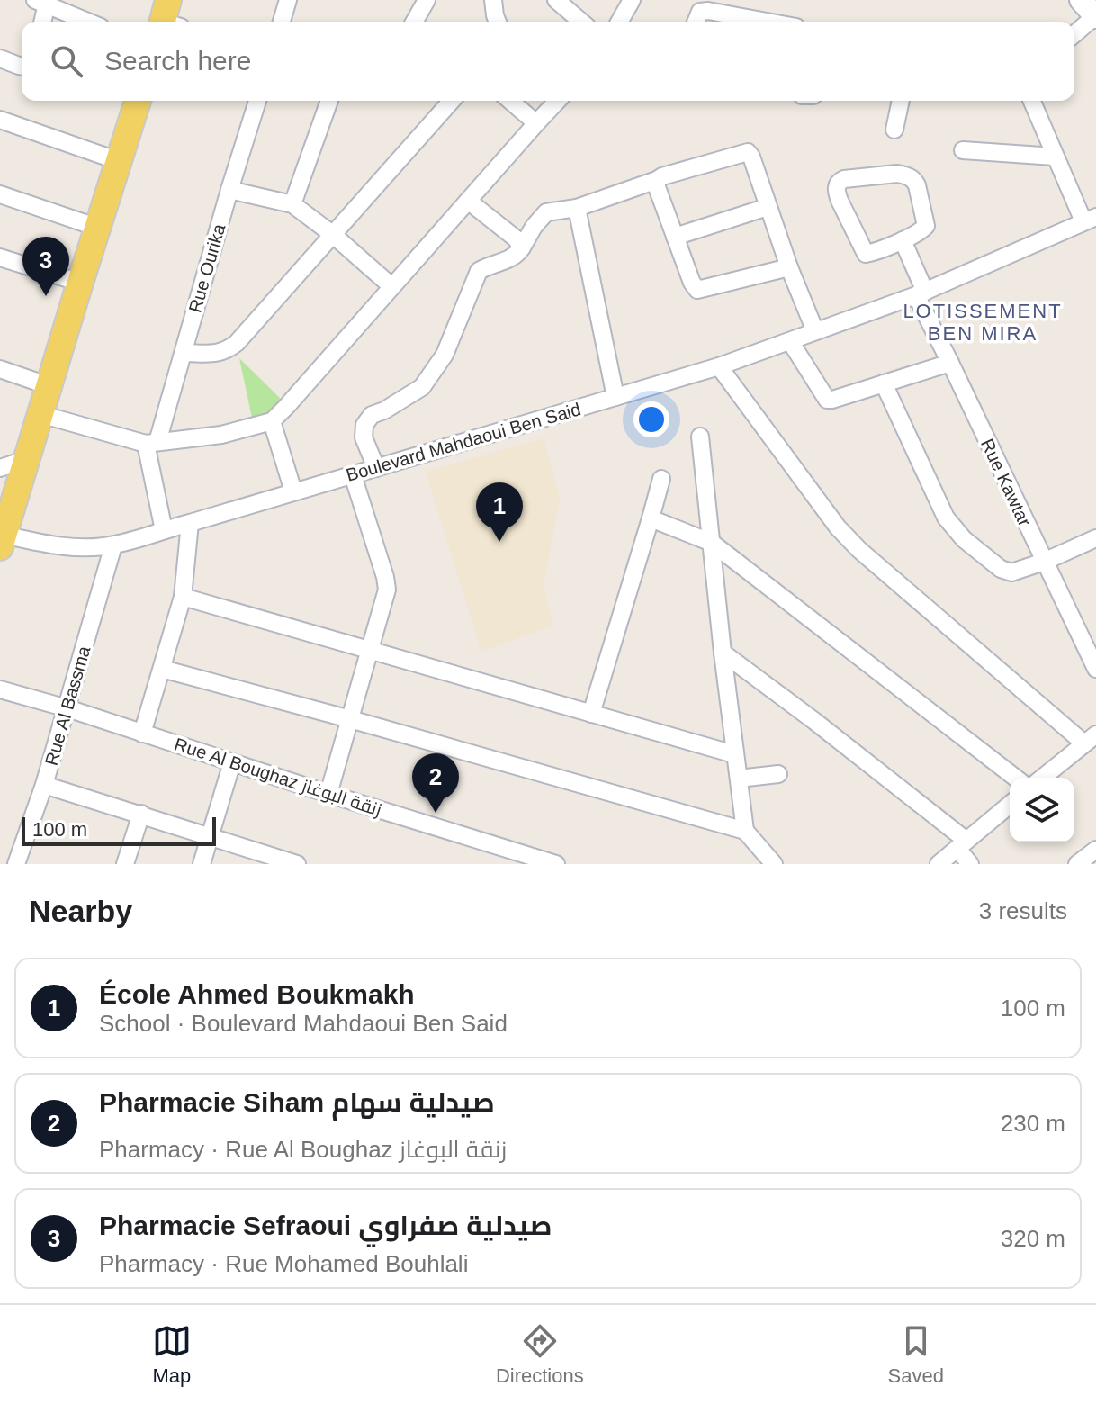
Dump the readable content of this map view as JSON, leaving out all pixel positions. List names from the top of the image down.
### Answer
{
  "streets": {
    "street": [
      "Rue Ourika",
      "Boulevard Mahdaoui Ben Said",
      "Rue Kawtar",
      "Rue Al Bassma",
      "Rue Al Boughaz زنقة البوغاز"
    ]
  },
  "crossings": [
    ["Rue Ourika", "Boulevard Mahdaoui Ben Said"],
    ["Boulevard Mahdaoui Ben Said", "Rue Kawtar"],
    ["Boulevard Mahdaoui Ben Said", "Rue Al Bassma"],
    ["Rue Al Bassma", "Rue Al Boughaz زنقة البوغاز"]
  ],
  "districts": ["LOTISSEMENT BEN MIRA"],
  "scale_bar": "100 m",
  "page": {
    "search": "Search here",
    "pins": ["3", "1", "2"],
    "scale": "100 m",
    "heading": ["Nearby", "3 results"],
    "list": [
      {
        "mark": "1",
        "name": "École Ahmed Boukmakh",
        "note": "School · Boulevard Mahdaoui Ben Said",
        "value": "100 m"
      },
      {
        "mark": "2",
        "name": "Pharmacie Siham صيدلية سهام",
        "note": "Pharmacy · Rue Al Boughaz زنقة البوغاز",
        "value": "230 m"
      },
      {
        "mark": "3",
        "name": "Pharmacie Sefraoui صيدلية صفراوي",
        "note": "Pharmacy · Rue Mohamed Bouhlali",
        "value": "320 m"
      }
    ],
    "nav": ["Map", "Directions", "Saved"]
  }
}
